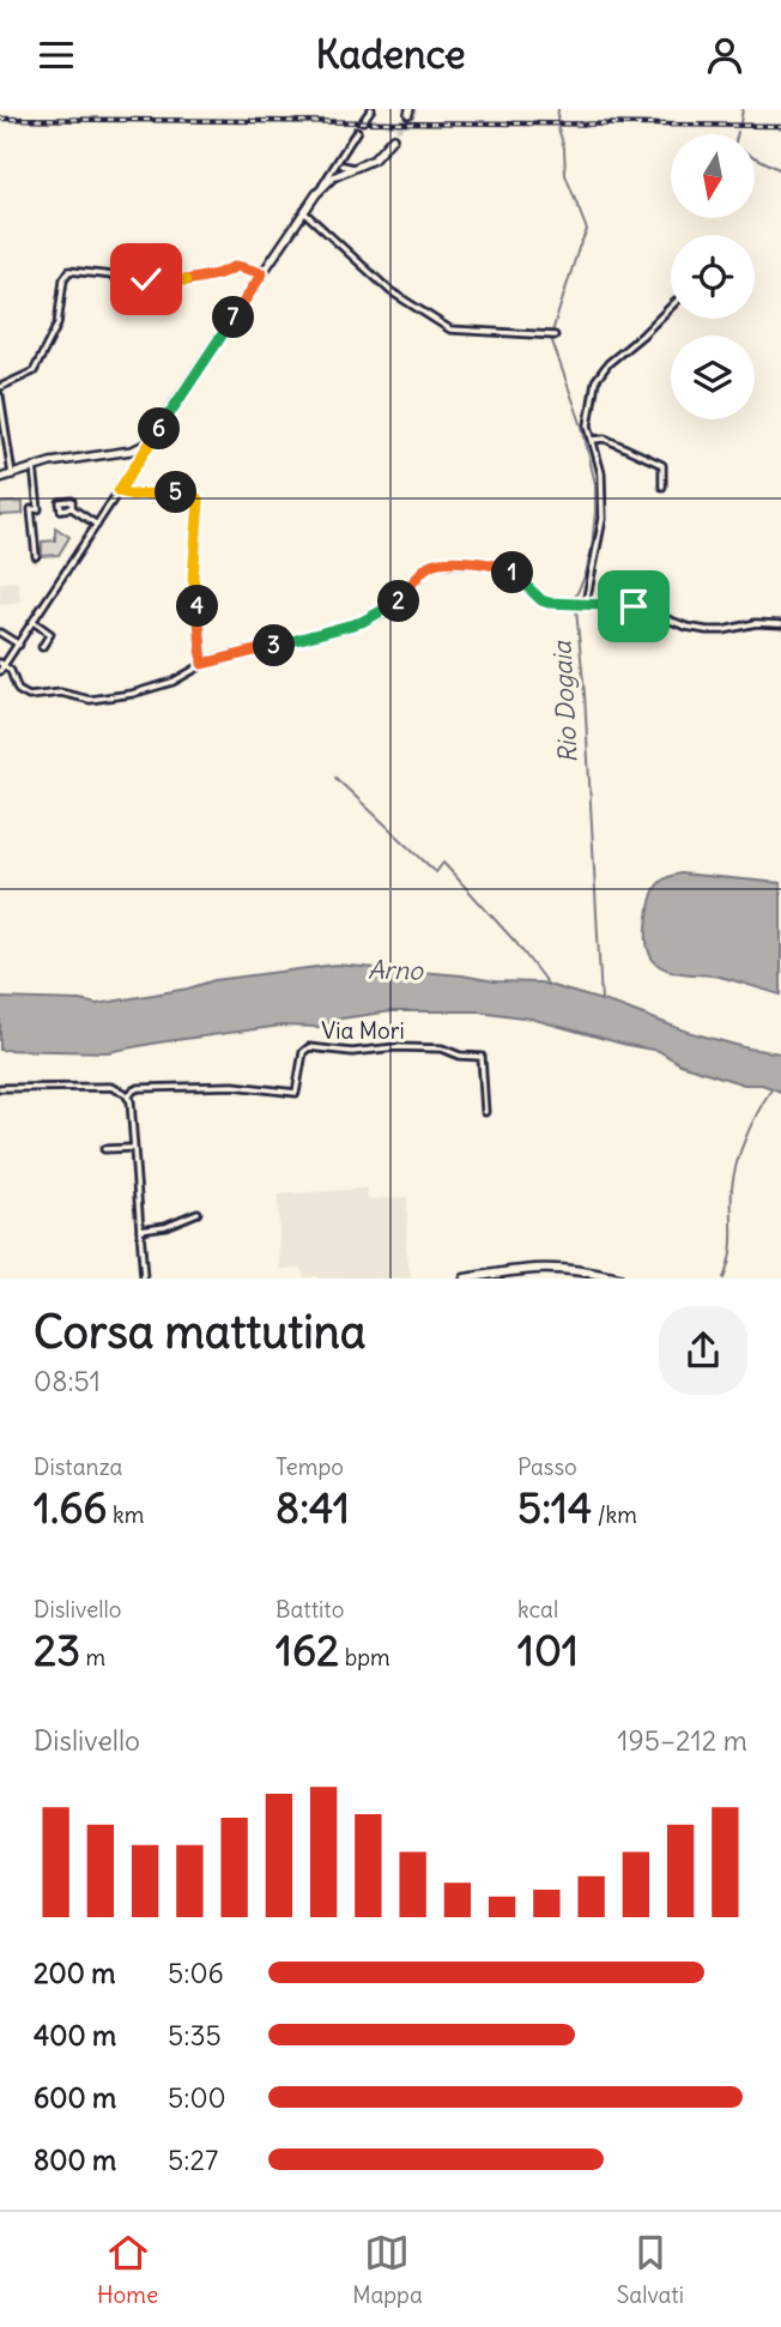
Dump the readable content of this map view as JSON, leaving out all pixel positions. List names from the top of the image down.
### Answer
{
  "streets": {
    "street": ["Via Mori"]
  },
  "water": ["Rio Dogaia", "Arno"],
  "north": "bottom",
  "page": {
    "header": "Kadence",
    "pins": [
      "7",
      "6",
      "5",
      "1",
      "2",
      "4",
      "3"
    ],
    "heading": ["Corsa mattutina", "08:51"],
    "stats": [
      ["Distanza", "1.66 km"],
      ["Tempo", "8:41"],
      ["Passo", "5:14 /km"],
      ["Dislivello", "23 m"],
      ["Battito", "162 bpm"],
      ["kcal", "101"]
    ],
    "chart": ["Dislivello", "195–212 m"],
    "list": [
      {
        "name": "200 m",
        "note": "5:06"
      },
      {
        "name": "400 m",
        "note": "5:35"
      },
      {
        "name": "600 m",
        "note": "5:00"
      },
      {
        "name": "800 m",
        "note": "5:27"
      }
    ],
    "tabs": ["Home", "Mappa", "Salvati"]
  }
}
